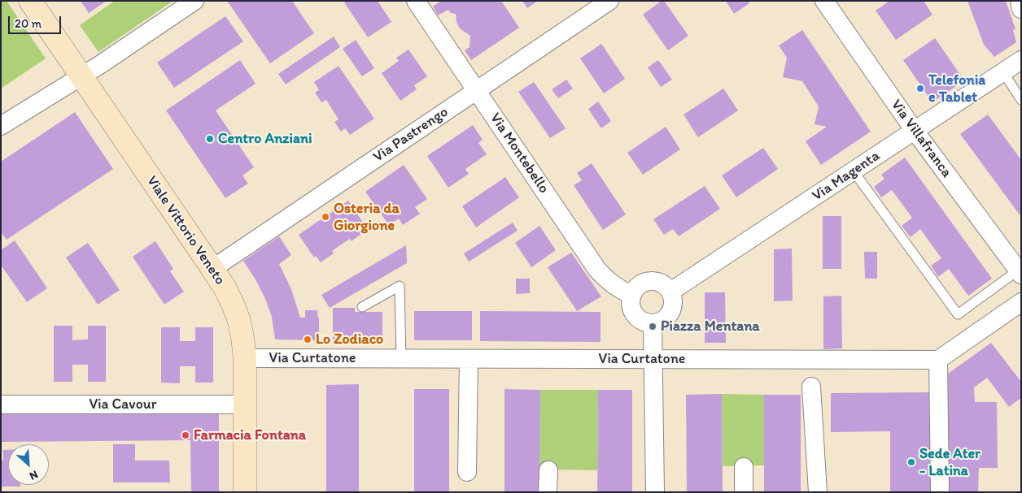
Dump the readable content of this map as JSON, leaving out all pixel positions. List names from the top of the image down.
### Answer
{
  "streets": {
    "main road": ["Viale Vittorio Veneto"],
    "street": [
      "Via Pastrengo",
      "Via Villafranca",
      "Via Montebello",
      "Via Magenta",
      "Via Curtatone",
      "Via Cavour"
    ]
  },
  "crossings": [
    ["Via Pastrengo", "Via Montebello"],
    ["Via Pastrengo", "Viale Vittorio Veneto"],
    ["Via Villafranca", "Via Magenta"],
    ["Via Montebello", "Via Magenta"],
    ["Viale Vittorio Veneto", "Via Curtatone"],
    ["Viale Vittorio Veneto", "Via Cavour"]
  ],
  "places": [
    "Telefonia e Tablet",
    "Centro Anziani",
    "Osteria da Giorgione",
    "Piazza Mentana",
    "Lo Zodiaco",
    "Farmacia Fontana",
    "Sede Ater - Latina"
  ],
  "scale_bar": "20 m",
  "north": "bottom right"
}
